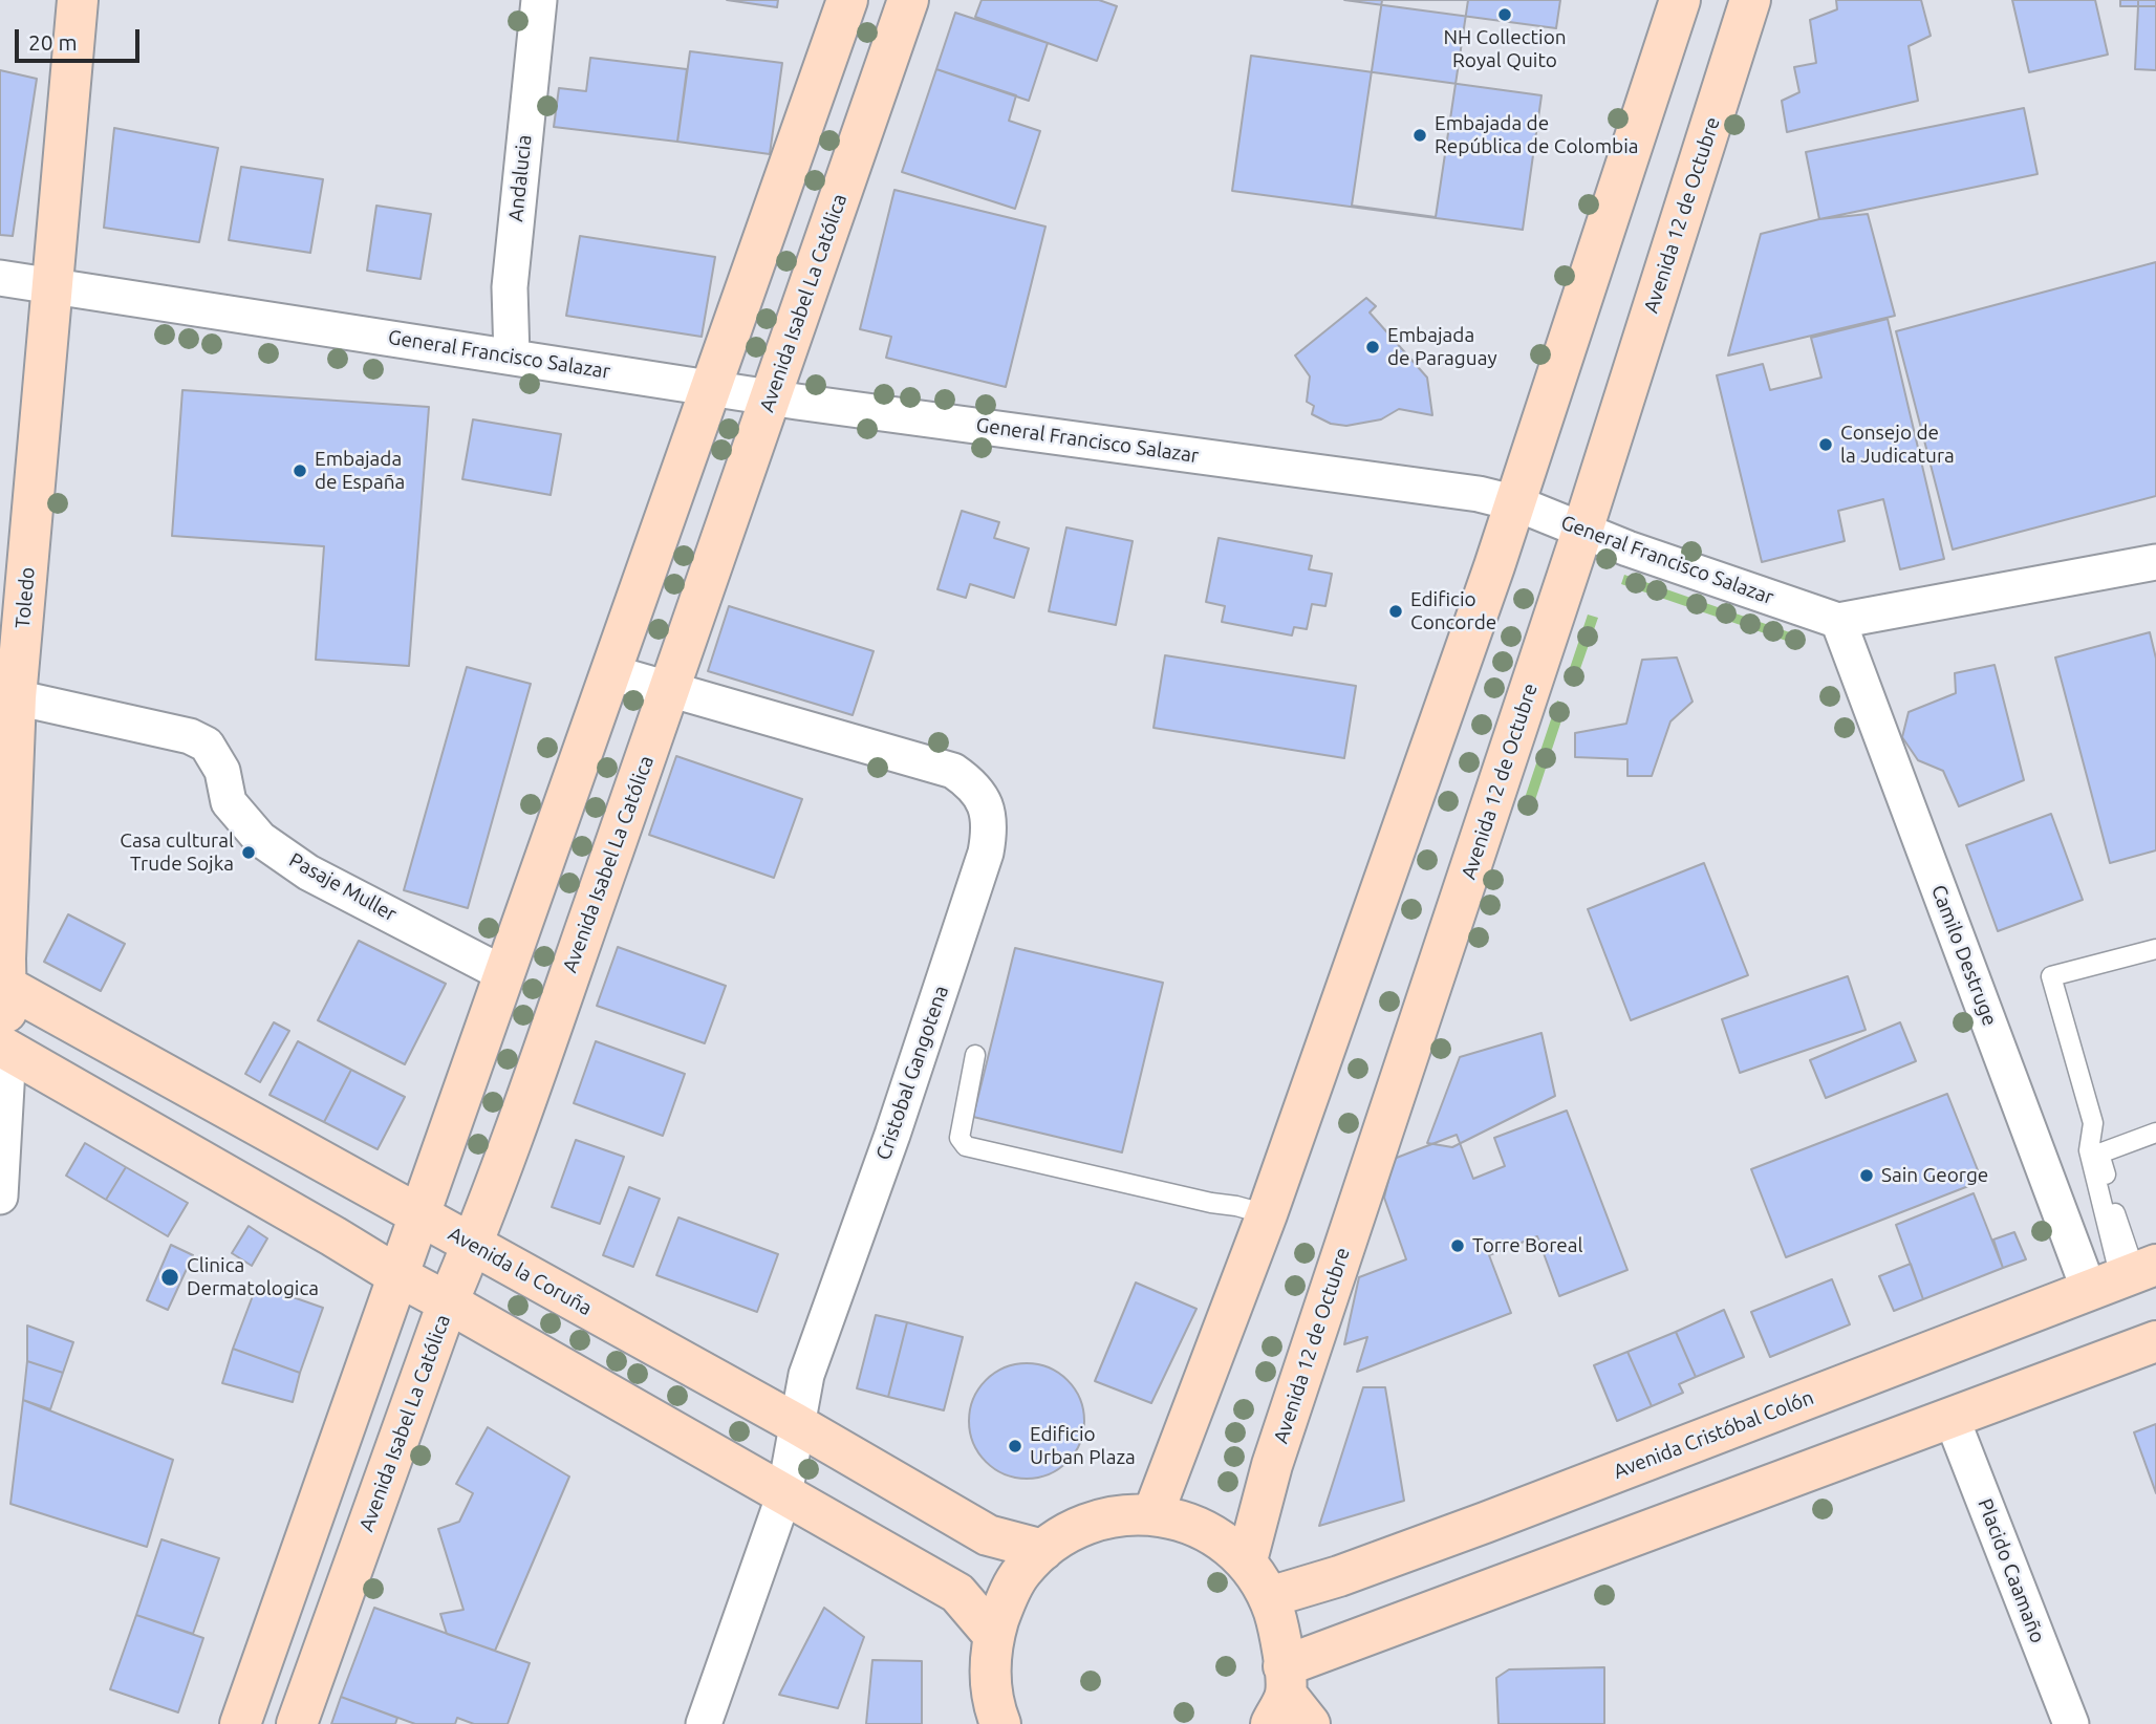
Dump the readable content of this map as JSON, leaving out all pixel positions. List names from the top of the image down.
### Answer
{
  "streets": {
    "street": [
      "Andalucia",
      "Avenida 12 de Octubre",
      "Avenida Isabel La Católica",
      "General Francisco Salazar",
      "Toledo",
      "Pasaje Muller",
      "Camilo Destruge",
      "Cristobal Gangotena",
      "Avenida la Coruña",
      "Avenida Cristóbal Colón",
      "Placido Caamaño"
    ]
  },
  "crossings": [
    ["Andalucia", "General Francisco Salazar"],
    ["Avenida 12 de Octubre", "General Francisco Salazar"],
    ["Avenida Isabel La Católica", "General Francisco Salazar"],
    ["Avenida Isabel La Católica", "Cristobal Gangotena"],
    ["Avenida Isabel La Católica", "Avenida la Coruña"],
    ["General Francisco Salazar", "Toledo"],
    ["General Francisco Salazar", "Camilo Destruge"],
    ["Toledo", "Pasaje Muller"],
    ["Toledo", "Avenida la Coruña"],
    ["Camilo Destruge", "Avenida Cristóbal Colón"],
    ["Cristobal Gangotena", "Avenida la Coruña"]
  ],
  "places": [
    "NH Collection Royal Quito",
    "Embajada de República de Colombia",
    "Embajada de Paraguay",
    "Consejo de la Judicatura",
    "Embajada de España",
    "Edificio Concorde",
    "Casa cultural Trude Sojka",
    "Sain George",
    "Torre Boreal",
    "Clinica Dermatologica",
    "Edificio Urban Plaza"
  ],
  "scale_bar": "20 m"
}
